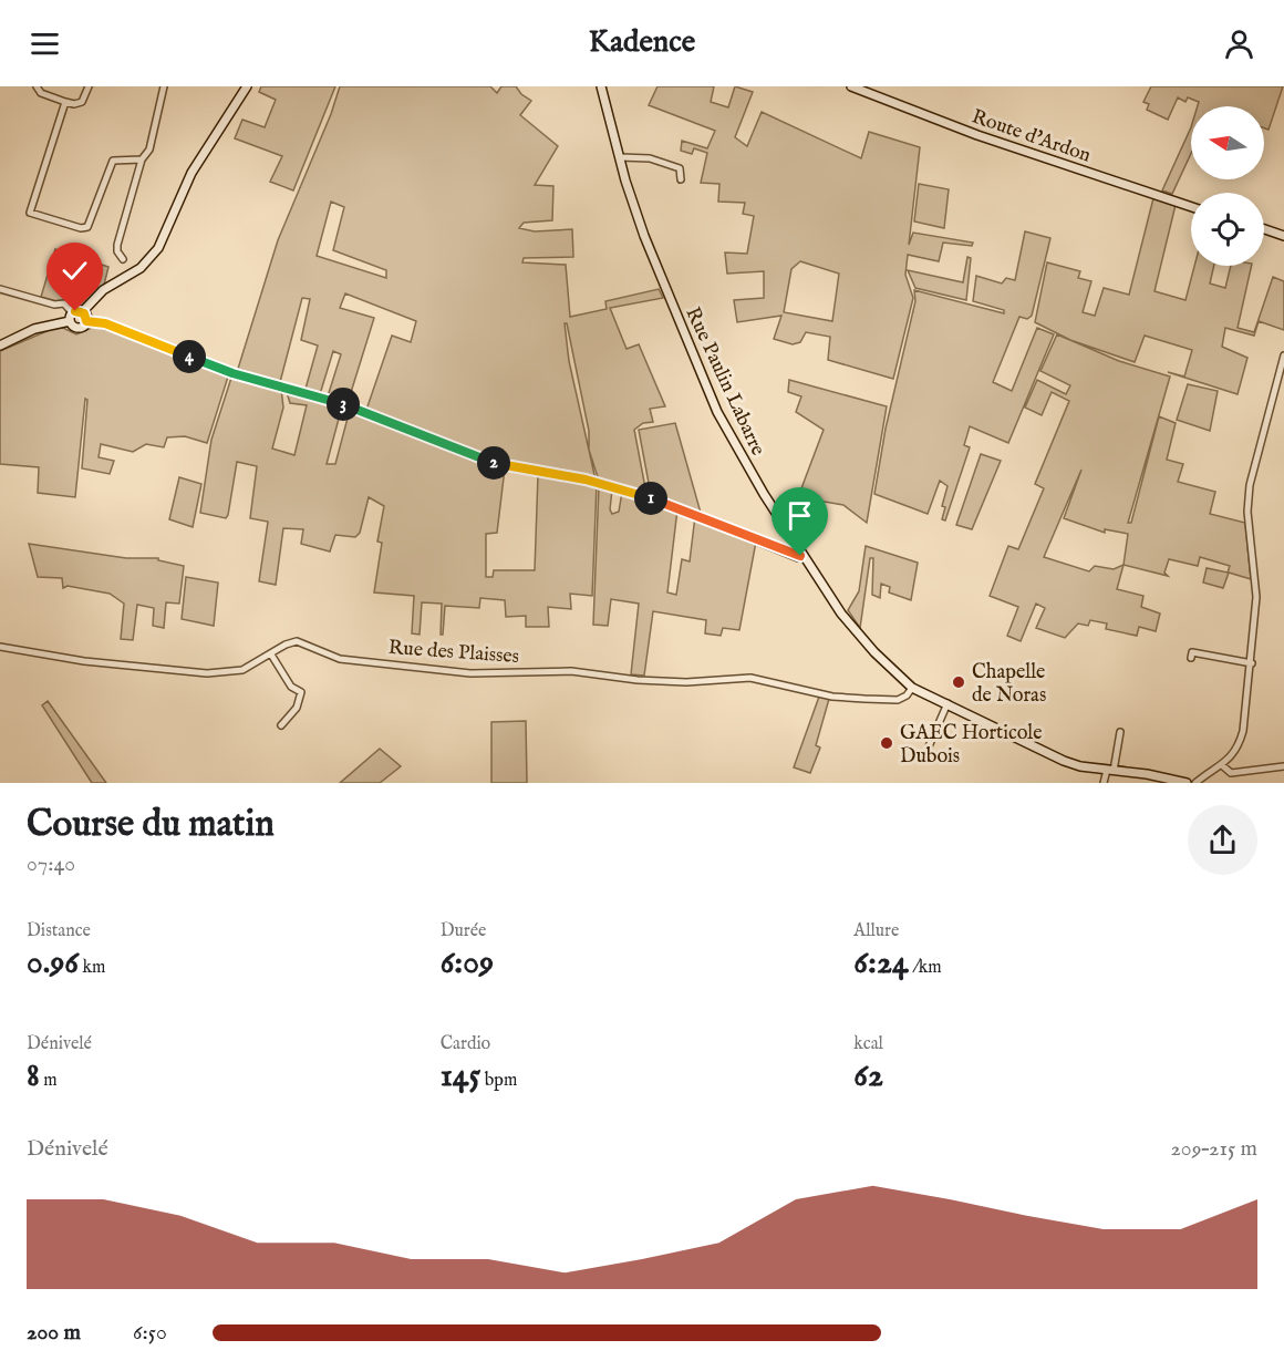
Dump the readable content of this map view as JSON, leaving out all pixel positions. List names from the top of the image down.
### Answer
{
  "streets": {
    "street": ["Route d'Ardon", "Rue Paulin Labarre", "Rue des Plaisses"]
  },
  "crossings": [
    ["Rue Paulin Labarre", "Rue des Plaisses"]
  ],
  "places": ["Chapelle de Noras", "GAEC Horticole Dubois"],
  "north": "left",
  "page": {
    "header": "Kadence",
    "pins": [
      "4",
      "3",
      "2",
      "1"
    ],
    "heading": ["Course du matin", "07:40"],
    "stats": [
      ["Distance", "0.96 km"],
      ["Durée", "6:09"],
      ["Allure", "6:24 /km"],
      ["Dénivelé", "8 m"],
      ["Cardio", "145 bpm"],
      ["kcal", "62"]
    ],
    "chart": ["Dénivelé", "209–215 m"],
    "list": [
      {
        "name": "200 m",
        "note": "6:50"
      }
    ]
  }
}
